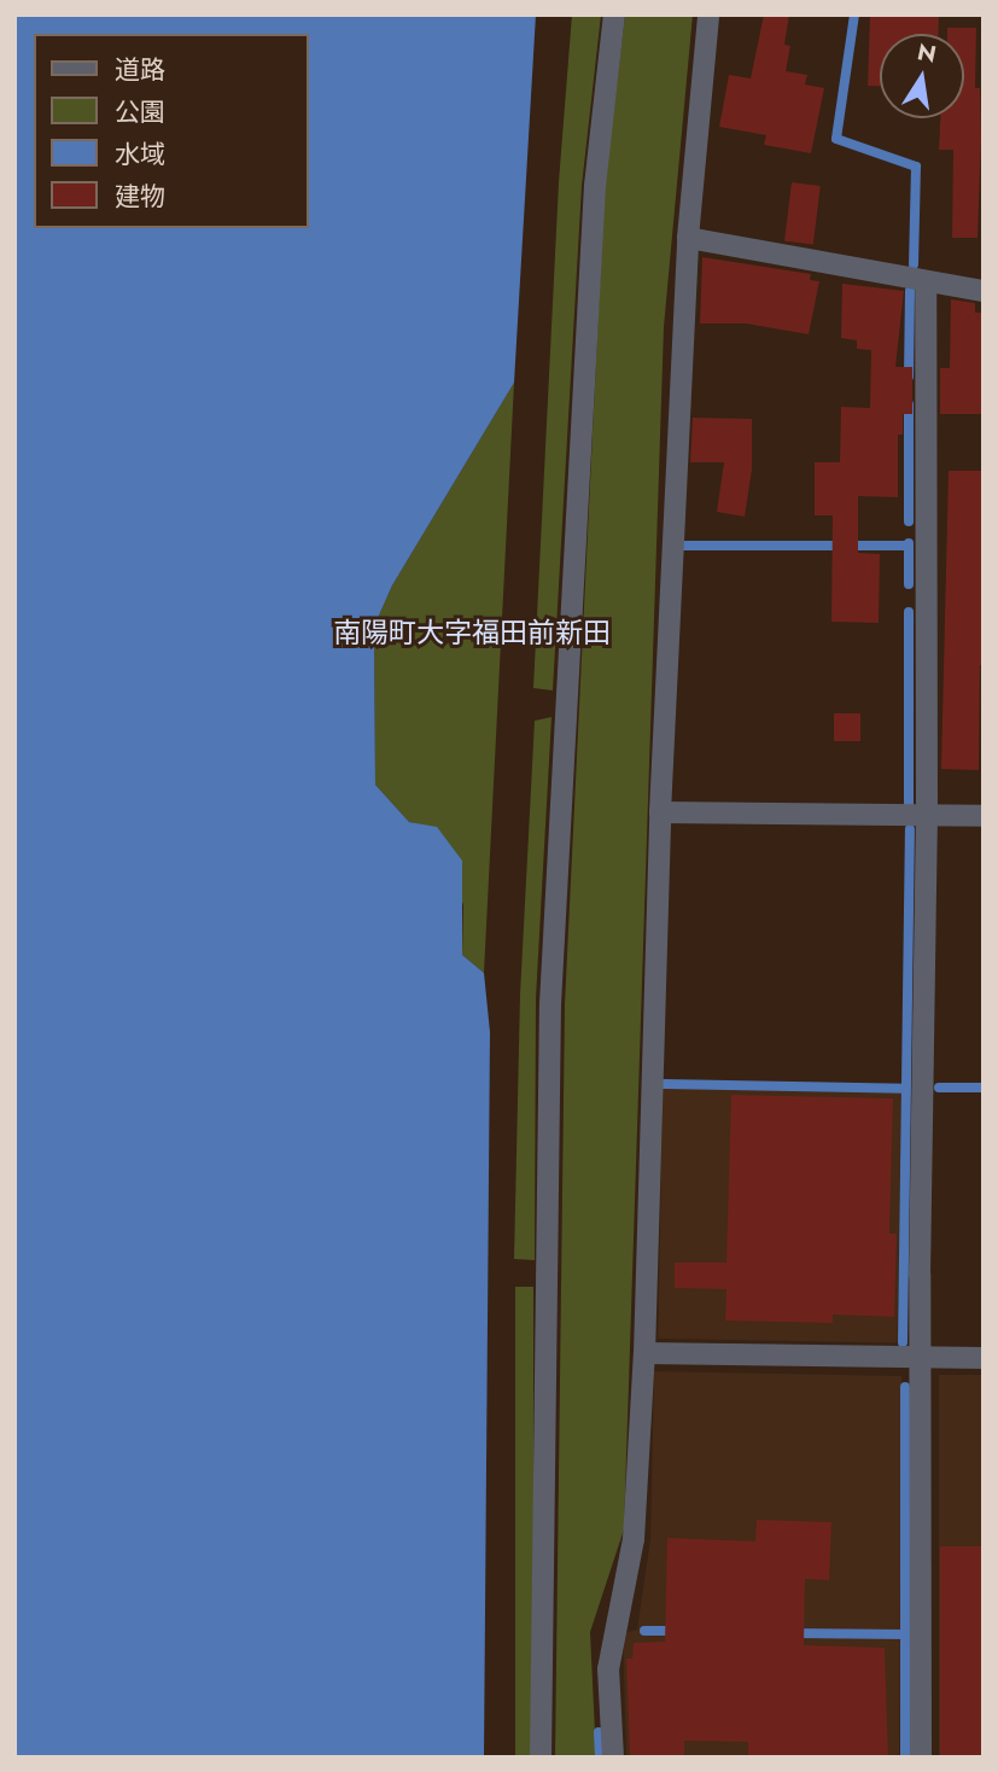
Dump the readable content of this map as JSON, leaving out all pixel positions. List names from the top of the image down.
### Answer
{
  "districts": ["南陽町大字福田前新田"],
  "legend": [
    "道路",
    "公園",
    "水域",
    "建物"
  ],
  "north": "top"
}
